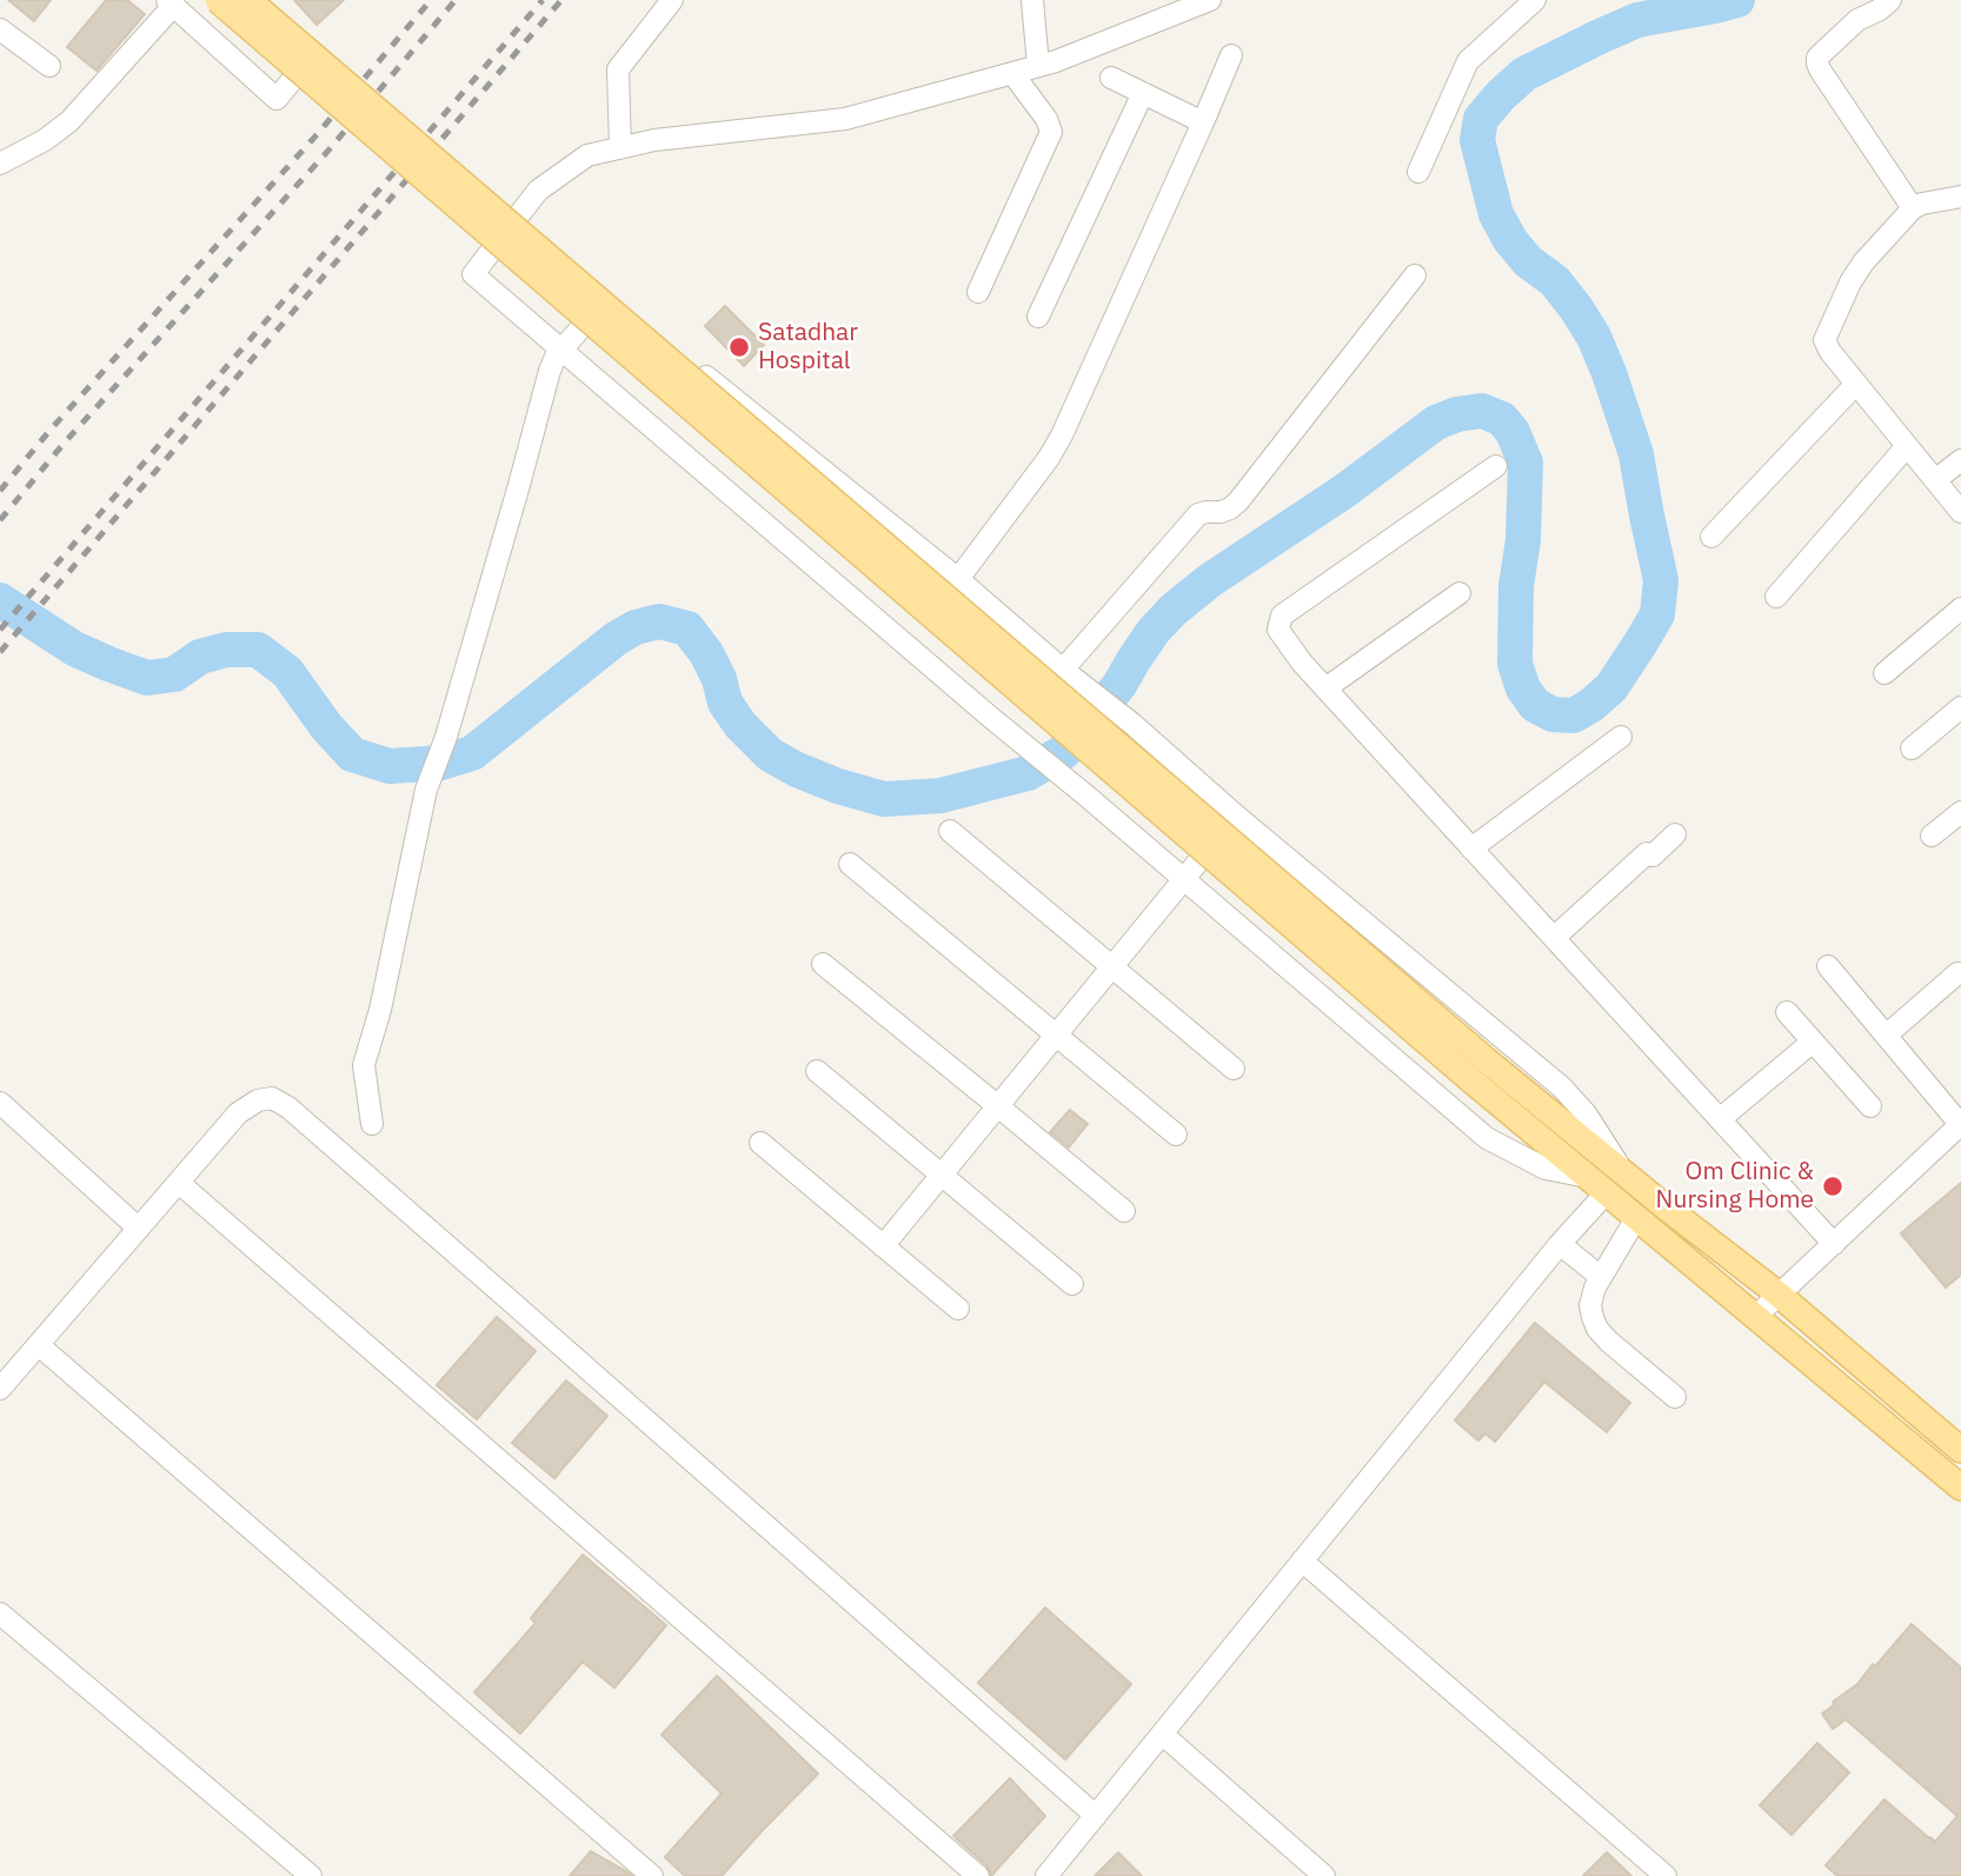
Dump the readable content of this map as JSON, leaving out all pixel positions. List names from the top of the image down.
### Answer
{
  "places": ["Satadhar Hospital", "Om Clinic & Nursing Home"]
}
